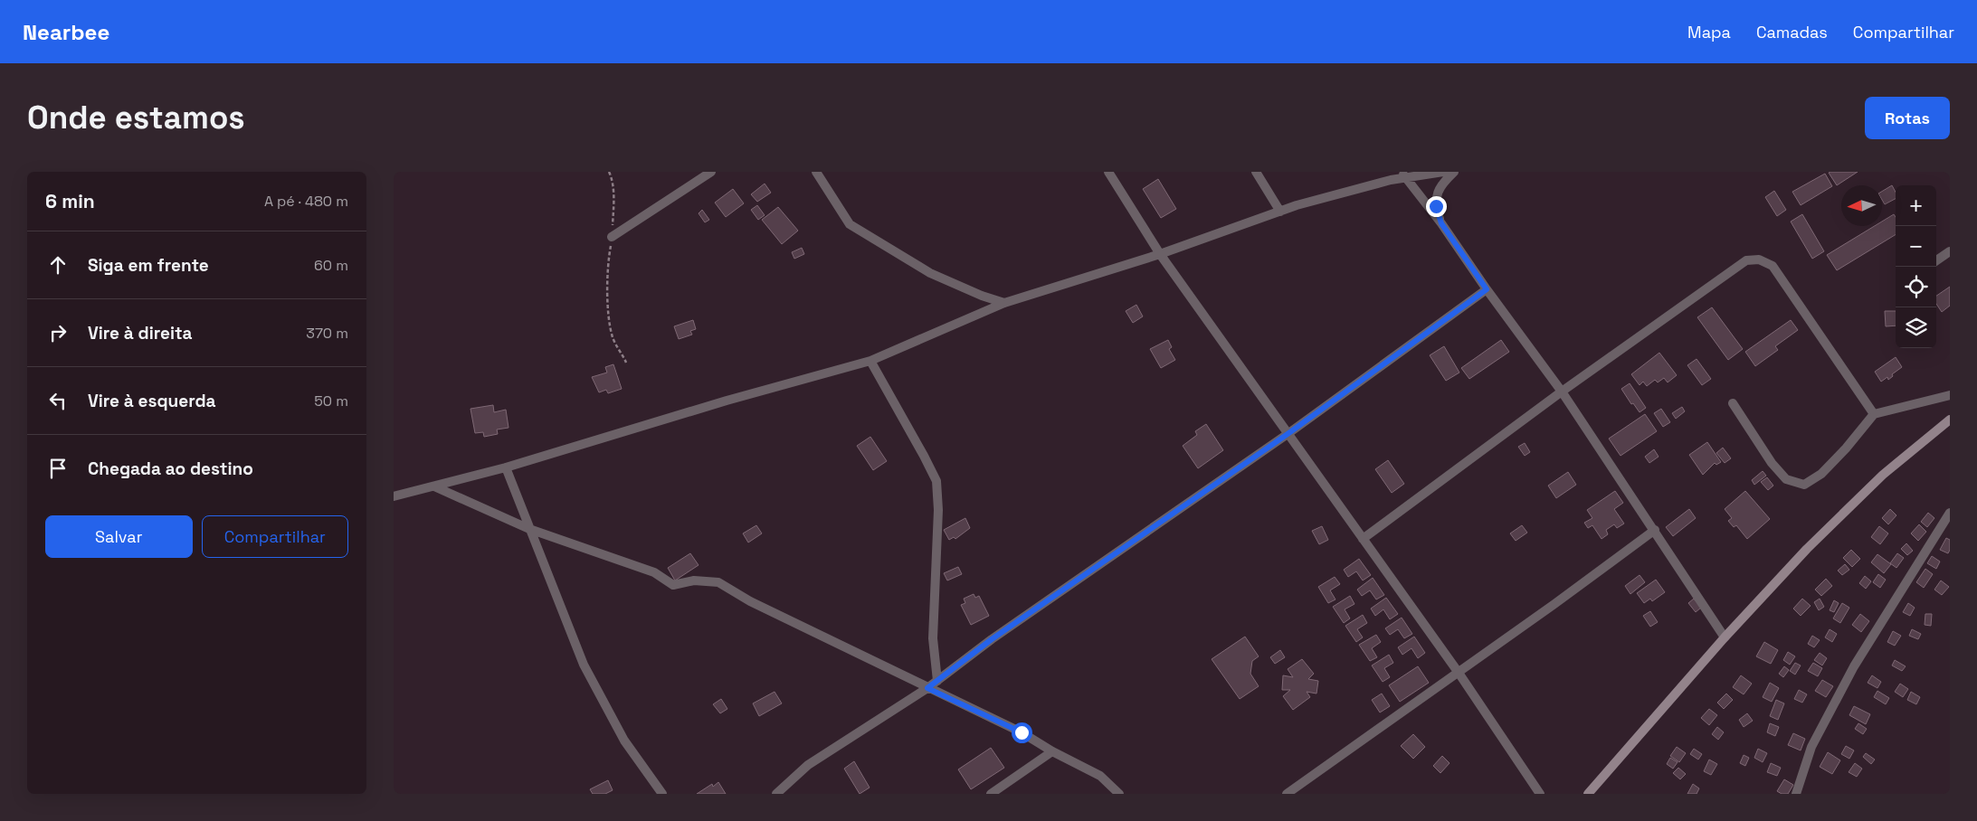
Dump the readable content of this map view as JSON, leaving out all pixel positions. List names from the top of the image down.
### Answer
{
  "north": "left",
  "page": {
    "header": "Nearbee",
    "nav": ["Mapa", "Camadas", "Compartilhar"],
    "buttons": [
      "Rotas",
      ["Salvar", "Compartilhar"]
    ],
    "title": "Onde estamos",
    "heading": ["6 min", "A pé · 480 m"],
    "map_buttons": ["+", "−"],
    "list": [
      ["Siga em frente", "60 m"],
      ["Vire à direita", "370 m"],
      ["Vire à esquerda", "50 m"],
      "Chegada ao destino"
    ]
  }
}
